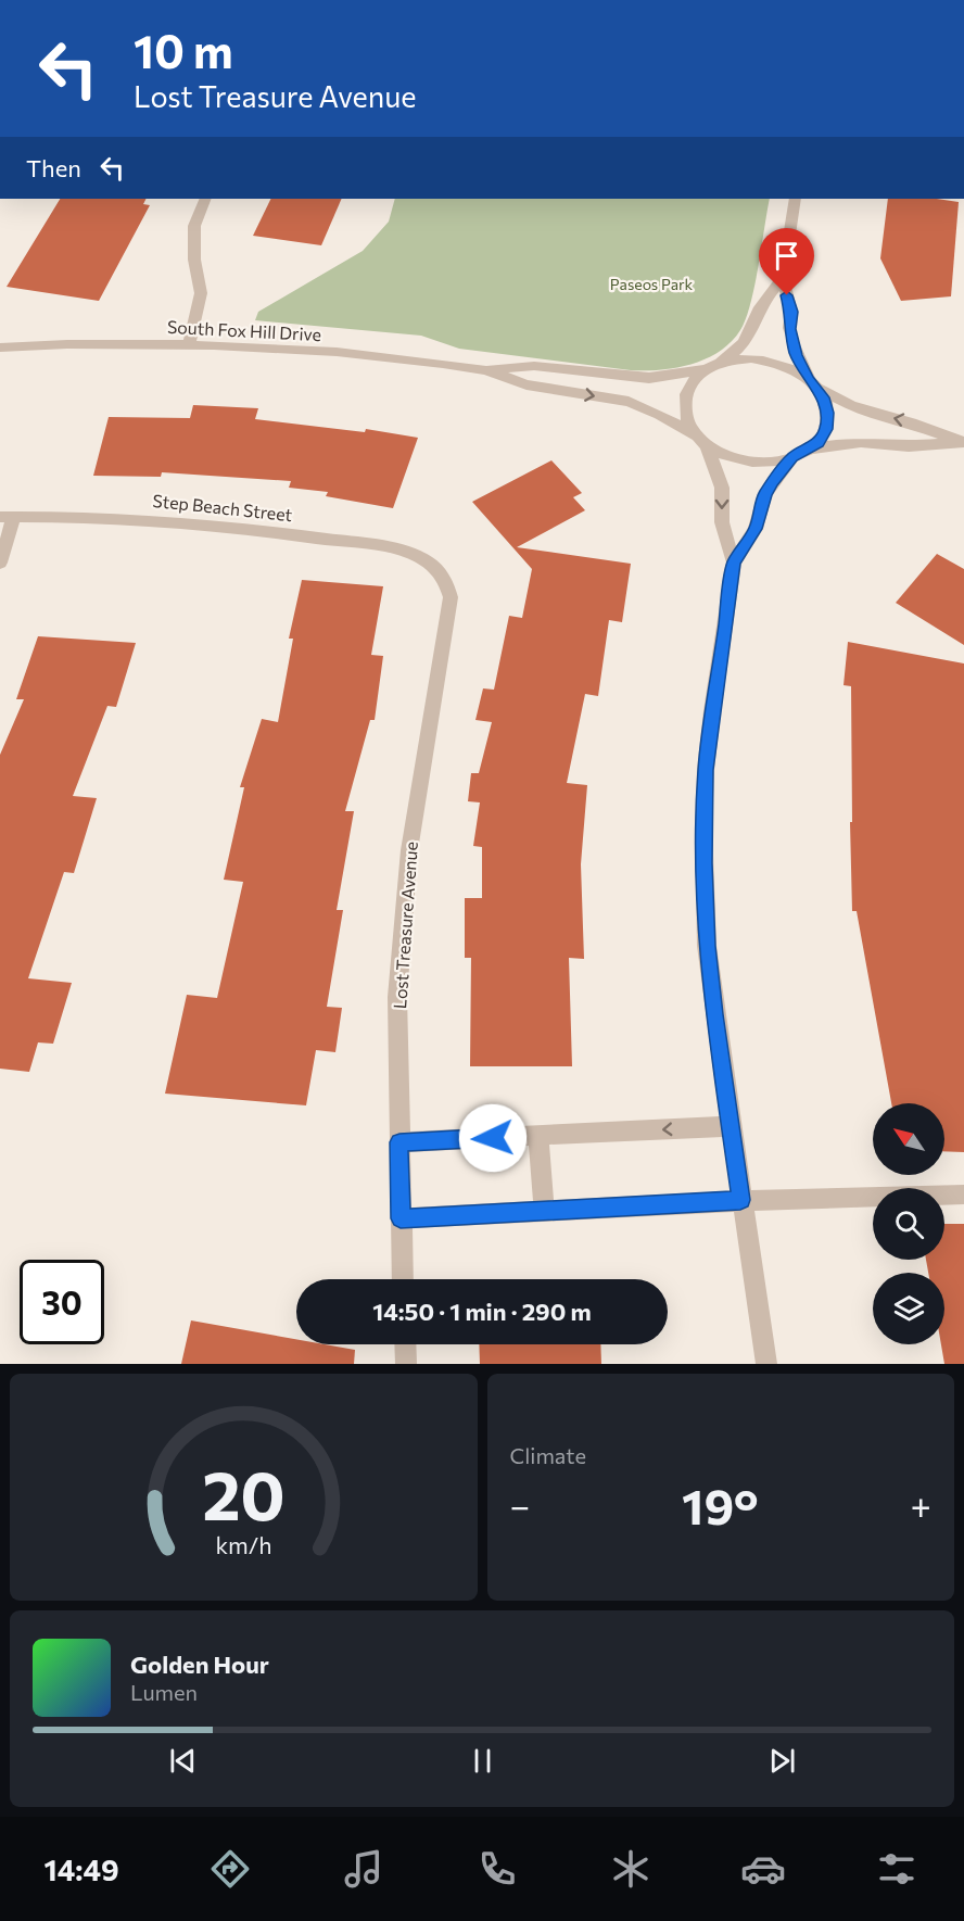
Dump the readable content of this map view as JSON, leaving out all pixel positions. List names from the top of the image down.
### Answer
{
  "streets": {
    "street": ["South Fox Hill Drive", "Step Beach Street", "Lost Treasure Avenue"]
  },
  "crossings": [
    ["Step Beach Street", "Lost Treasure Avenue"]
  ],
  "parks": ["Paseos Park"],
  "north": "top left",
  "page": {
    "turn": ["10 m", "Lost Treasure Avenue"],
    "then": "Then",
    "limit": "30",
    "trip": "14:50 · 1 min · 290 m",
    "tile": "Climate",
    "heat": ["−", "19°", "+"],
    "song": ["Golden Hour", "Lumen"],
    "tabs": "14:49",
    "gauge": ["20", "km/h"]
  }
}
